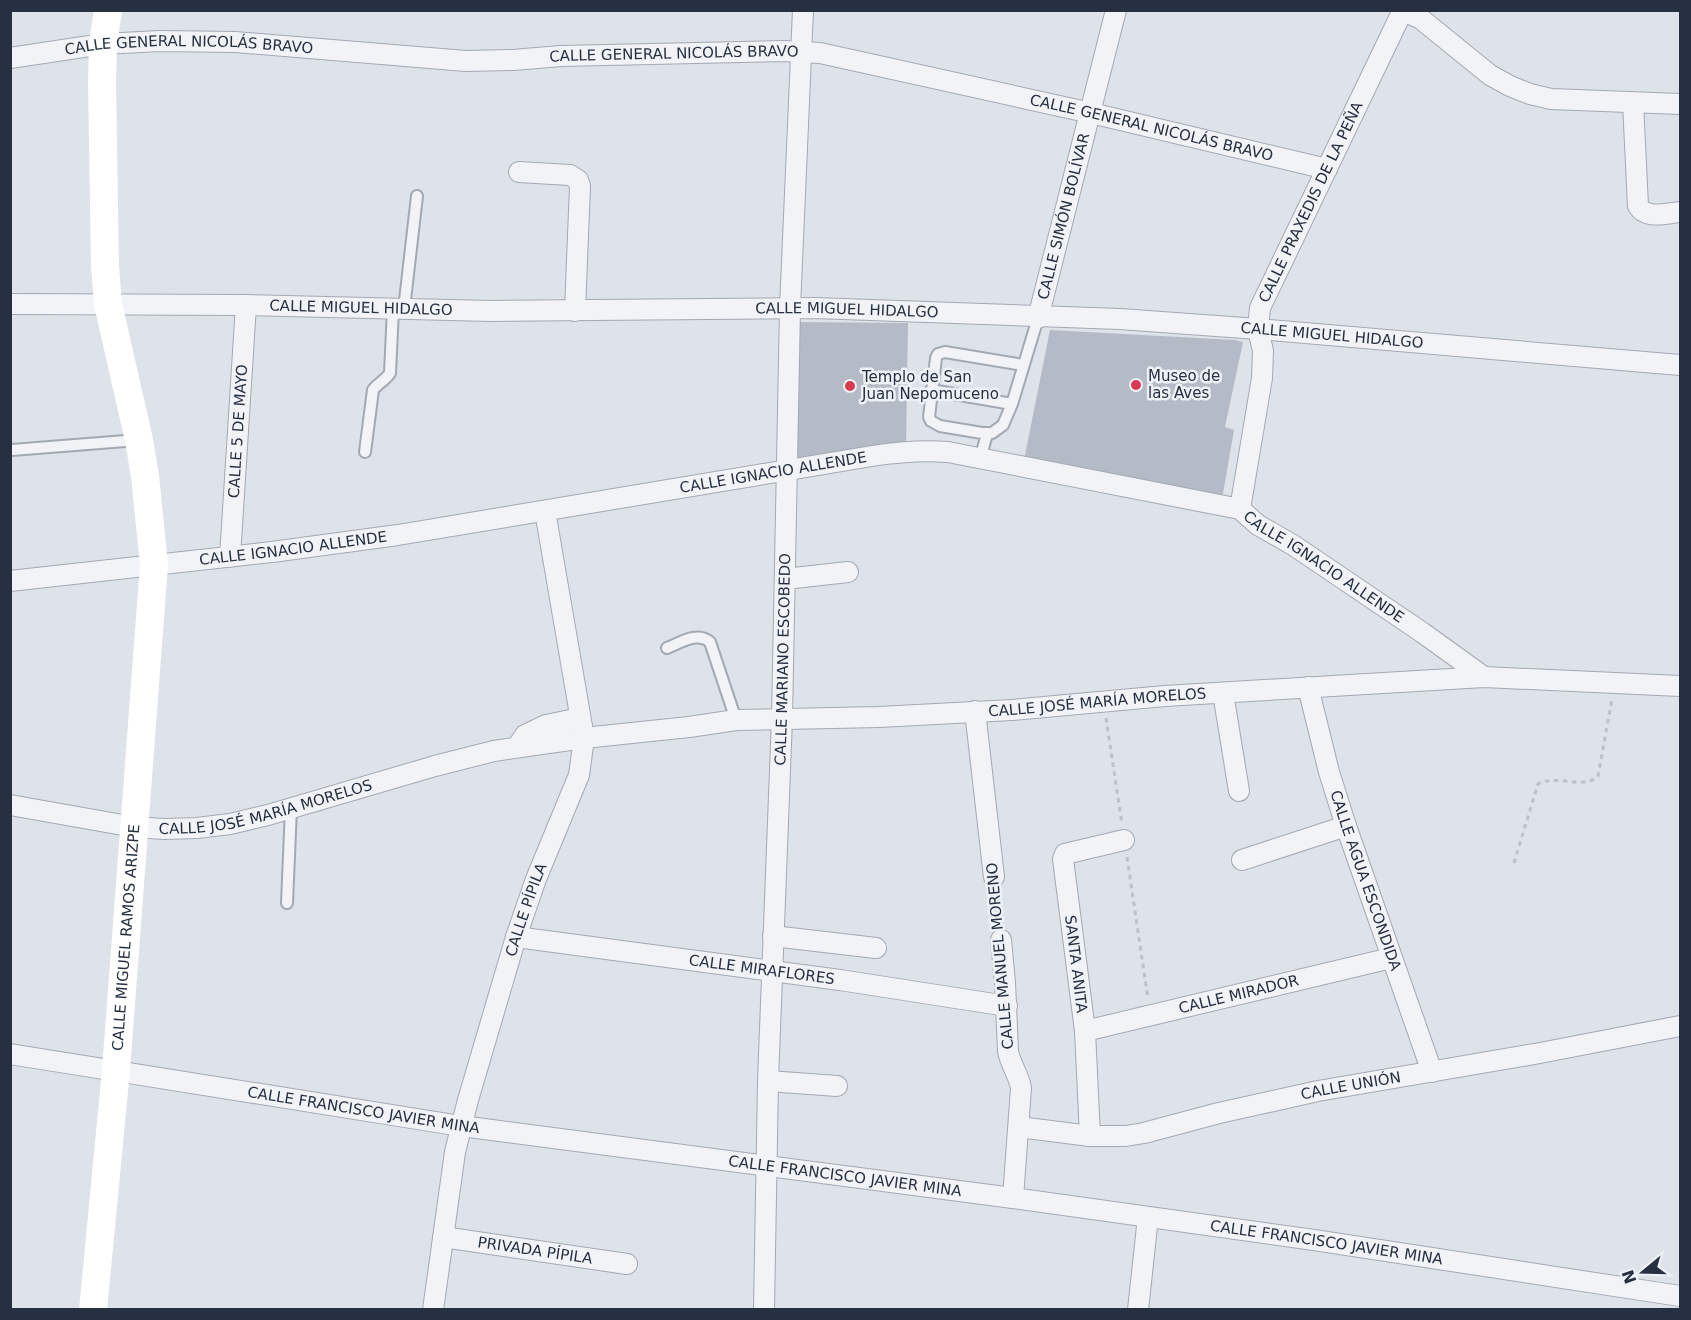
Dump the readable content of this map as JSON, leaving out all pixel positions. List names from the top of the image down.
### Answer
{
  "streets": {
    "street": [
      "CALLE GENERAL NICOLÁS BRAVO",
      "CALLE PRAXEDIS DE LA PEÑA",
      "CALLE SIMÓN BOLÍVAR",
      "CALLE MIGUEL HIDALGO",
      "CALLE 5 DE MAYO",
      "CALLE IGNACIO ALLENDE",
      "CALLE MARIANO ESCOBEDO",
      "CALLE JOSÉ MARÍA MORELOS",
      "CALLE AGUA ESCONDIDA",
      "CALLE PÍPILA",
      "CALLE MIGUEL RAMOS ARIZPE",
      "CALLE MANUEL MORENO",
      "SANTA ANITA",
      "CALLE MIRAFLORES",
      "CALLE MIRADOR",
      "CALLE UNIÓN",
      "CALLE FRANCISCO JAVIER MINA",
      "PRIVADA PÍPILA"
    ]
  },
  "crossings": [
    ["CALLE GENERAL NICOLÁS BRAVO", "CALLE PRAXEDIS DE LA PEÑA"],
    ["CALLE GENERAL NICOLÁS BRAVO", "CALLE SIMÓN BOLÍVAR"],
    ["CALLE GENERAL NICOLÁS BRAVO", "CALLE MARIANO ESCOBEDO"],
    ["CALLE GENERAL NICOLÁS BRAVO", "CALLE MIGUEL RAMOS ARIZPE"],
    ["CALLE PRAXEDIS DE LA PEÑA", "CALLE MIGUEL HIDALGO"],
    ["CALLE PRAXEDIS DE LA PEÑA", "CALLE IGNACIO ALLENDE"],
    ["CALLE SIMÓN BOLÍVAR", "CALLE MIGUEL HIDALGO"],
    ["CALLE MIGUEL HIDALGO", "CALLE 5 DE MAYO"],
    ["CALLE MIGUEL HIDALGO", "CALLE MARIANO ESCOBEDO"],
    ["CALLE MIGUEL HIDALGO", "CALLE MIGUEL RAMOS ARIZPE"],
    ["CALLE 5 DE MAYO", "CALLE IGNACIO ALLENDE"],
    ["CALLE IGNACIO ALLENDE", "CALLE MARIANO ESCOBEDO"],
    ["CALLE IGNACIO ALLENDE", "CALLE JOSÉ MARÍA MORELOS"],
    ["CALLE IGNACIO ALLENDE", "CALLE PÍPILA"],
    ["CALLE IGNACIO ALLENDE", "CALLE MIGUEL RAMOS ARIZPE"],
    ["CALLE MARIANO ESCOBEDO", "CALLE JOSÉ MARÍA MORELOS"],
    ["CALLE MARIANO ESCOBEDO", "CALLE MIRAFLORES"],
    ["CALLE MARIANO ESCOBEDO", "CALLE FRANCISCO JAVIER MINA"],
    ["CALLE JOSÉ MARÍA MORELOS", "CALLE AGUA ESCONDIDA"],
    ["CALLE JOSÉ MARÍA MORELOS", "CALLE PÍPILA"],
    ["CALLE JOSÉ MARÍA MORELOS", "CALLE MIGUEL RAMOS ARIZPE"],
    ["CALLE JOSÉ MARÍA MORELOS", "CALLE MANUEL MORENO"],
    ["CALLE AGUA ESCONDIDA", "CALLE MIRADOR"],
    ["CALLE AGUA ESCONDIDA", "CALLE UNIÓN"],
    ["CALLE PÍPILA", "CALLE MIRAFLORES"],
    ["CALLE PÍPILA", "CALLE FRANCISCO JAVIER MINA"],
    ["CALLE PÍPILA", "PRIVADA PÍPILA"],
    ["CALLE MIGUEL RAMOS ARIZPE", "CALLE FRANCISCO JAVIER MINA"],
    ["CALLE MANUEL MORENO", "CALLE MIRAFLORES"],
    ["CALLE MANUEL MORENO", "CALLE UNIÓN"],
    ["CALLE MANUEL MORENO", "CALLE FRANCISCO JAVIER MINA"],
    ["SANTA ANITA", "CALLE MIRADOR"],
    ["SANTA ANITA", "CALLE UNIÓN"]
  ],
  "places": ["Museo de las Aves", "Templo de San Juan Nepomuceno"],
  "north": "left"
}
